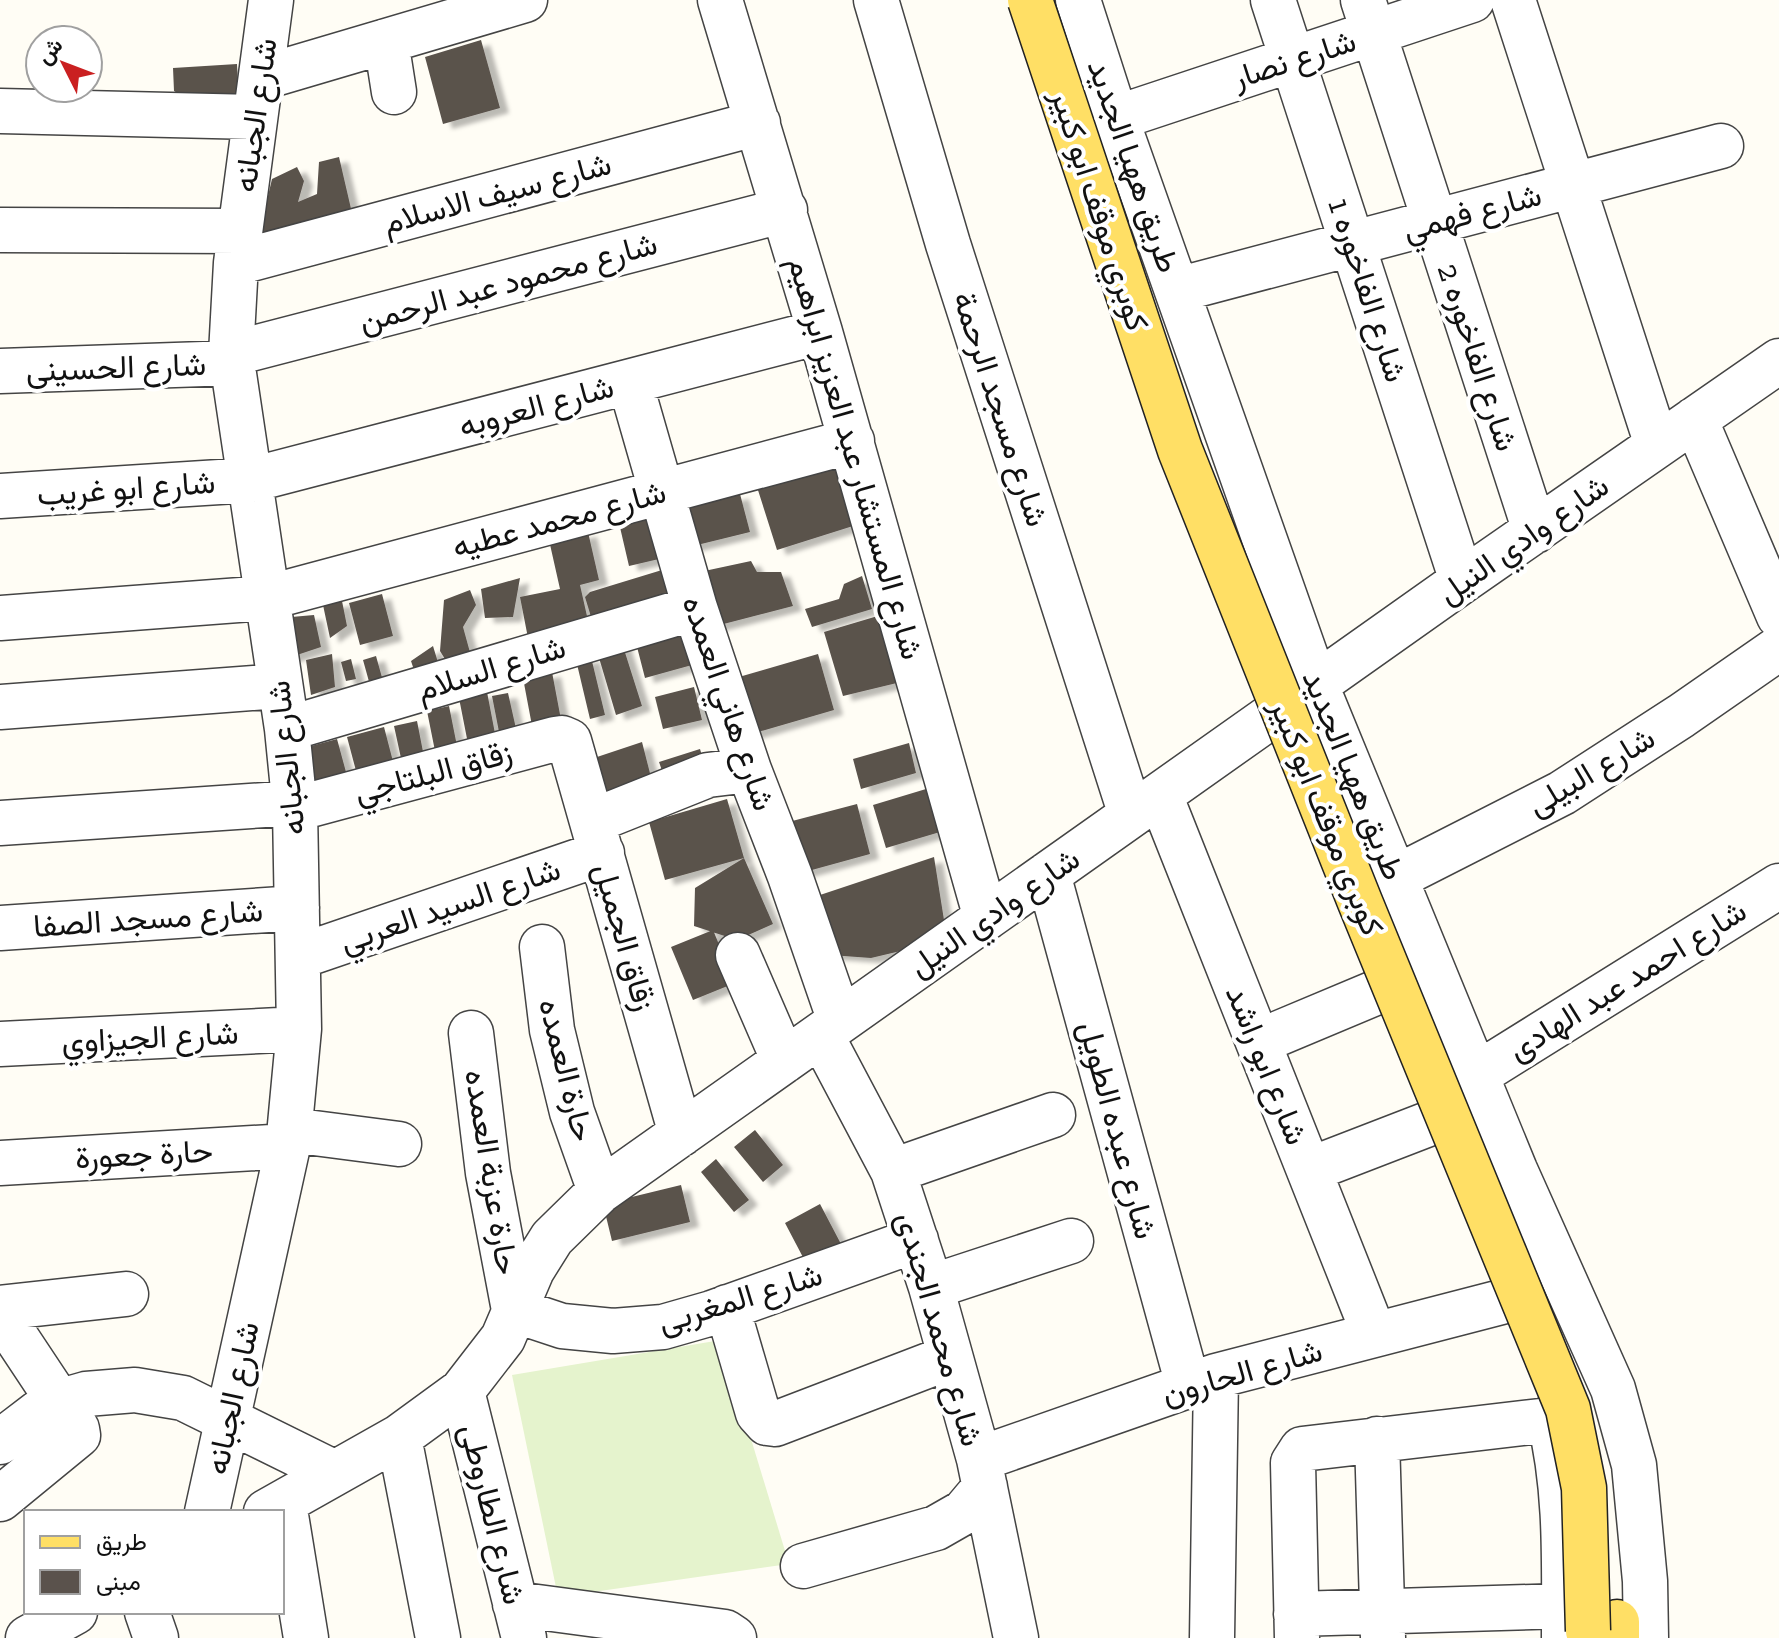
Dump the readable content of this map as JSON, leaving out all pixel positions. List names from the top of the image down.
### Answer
{
  "streets": {
    "main road": ["كوبري موقف ابو كبير"],
    "street": [
      "شارع نصار",
      "شارع الجبانه",
      "طريق ههيا الجديد",
      "شارع سيف الاسلام",
      "شارع فهمي",
      "شارع محمود عبد الرحمن",
      "شارع الفاخوره 1",
      "شارع الفاخوره 2",
      "شارع الحسينى",
      "شارع العروبه",
      "شارع مسجد الرحمة",
      "شارع المستشار عبد العزيز ابراهيم",
      "شارع ابو غريب",
      "شارع محمد عطيه",
      "شارع وادي النيل",
      "شارع السلام",
      "شارع هاني العمده",
      "شارع البيلى",
      "زقاق البلتاجي",
      "شارع السيد العربي",
      "شارع مسجد الصفا",
      "زقاق الجميل",
      "شارع احمد عبد الهادى",
      "شارع الجيزاوي",
      "شارع ابو راشد",
      "حارة العمده",
      "شارع عبده الطويل",
      "حارة جعورة",
      "حارة عزبة العمده",
      "شارع المغربى",
      "شارع محمد الجندى",
      "شارع الحارون",
      "شارع الطاروطى"
    ]
  },
  "crossings": [
    ["شارع نصار", "طريق ههيا الجديد"],
    ["شارع نصار", "شارع الفاخوره 1"],
    ["شارع نصار", "شارع الفاخوره 2"],
    ["شارع الجبانه", "شارع سيف الاسلام"],
    ["شارع الجبانه", "شارع محمود عبد الرحمن"],
    ["شارع الجبانه", "شارع الحسينى"],
    ["شارع الجبانه", "شارع العروبه"],
    ["شارع الجبانه", "شارع ابو غريب"],
    ["شارع الجبانه", "شارع محمد عطيه"],
    ["شارع الجبانه", "شارع السلام"],
    ["شارع الجبانه", "زقاق البلتاجي"],
    ["شارع الجبانه", "شارع السيد العربي"],
    ["شارع الجبانه", "شارع مسجد الصفا"],
    ["شارع الجبانه", "شارع الجيزاوي"],
    ["شارع الجبانه", "حارة جعورة"],
    ["طريق ههيا الجديد", "كوبري موقف ابو كبير"],
    ["طريق ههيا الجديد", "شارع فهمي"],
    ["طريق ههيا الجديد", "شارع وادي النيل"],
    ["طريق ههيا الجديد", "شارع البيلى"],
    ["طريق ههيا الجديد", "شارع احمد عبد الهادى"],
    ["طريق ههيا الجديد", "شارع الحارون"],
    ["شارع سيف الاسلام", "شارع المستشار عبد العزيز ابراهيم"],
    ["شارع فهمي", "شارع الفاخوره 1"],
    ["شارع فهمي", "شارع الفاخوره 2"],
    ["شارع محمود عبد الرحمن", "شارع الحسينى"],
    ["شارع محمود عبد الرحمن", "شارع المستشار عبد العزيز ابراهيم"],
    ["شارع الفاخوره 1", "شارع وادي النيل"],
    ["شارع الفاخوره 2", "شارع وادي النيل"],
    ["شارع العروبه", "شارع المستشار عبد العزيز ابراهيم"],
    ["شارع العروبه", "شارع ابو غريب"],
    ["شارع العروبه", "شارع هاني العمده"],
    ["شارع مسجد الرحمة", "شارع وادي النيل"],
    ["شارع مسجد الرحمة", "شارع ابو راشد"],
    ["شارع المستشار عبد العزيز ابراهيم", "شارع محمد عطيه"],
    ["شارع المستشار عبد العزيز ابراهيم", "شارع وادي النيل"],
    ["شارع محمد عطيه", "شارع هاني العمده"],
    ["شارع وادي النيل", "شارع هاني العمده"],
    ["شارع وادي النيل", "زقاق الجميل"],
    ["شارع وادي النيل", "شارع ابو راشد"],
    ["شارع وادي النيل", "حارة العمده"],
    ["شارع وادي النيل", "شارع عبده الطويل"],
    ["شارع وادي النيل", "حارة عزبة العمده"],
    ["شارع وادي النيل", "شارع المغربى"],
    ["شارع وادي النيل", "شارع محمد الجندى"],
    ["شارع وادي النيل", "شارع الطاروطى"],
    ["شارع السلام", "شارع هاني العمده"],
    ["شارع هاني العمده", "شارع السيد العربي"],
    ["شارع هاني العمده", "شارع محمد الجندى"],
    ["زقاق البلتاجي", "زقاق الجميل"],
    ["شارع السيد العربي", "زقاق الجميل"],
    ["شارع ابو راشد", "شارع الحارون"],
    ["شارع عبده الطويل", "شارع الحارون"],
    ["حارة عزبة العمده", "شارع المغربى"],
    ["شارع المغربى", "شارع محمد الجندى"],
    ["شارع محمد الجندى", "شارع الحارون"]
  ],
  "legend": ["طريق", "مبنى"],
  "north": "top left"
}
